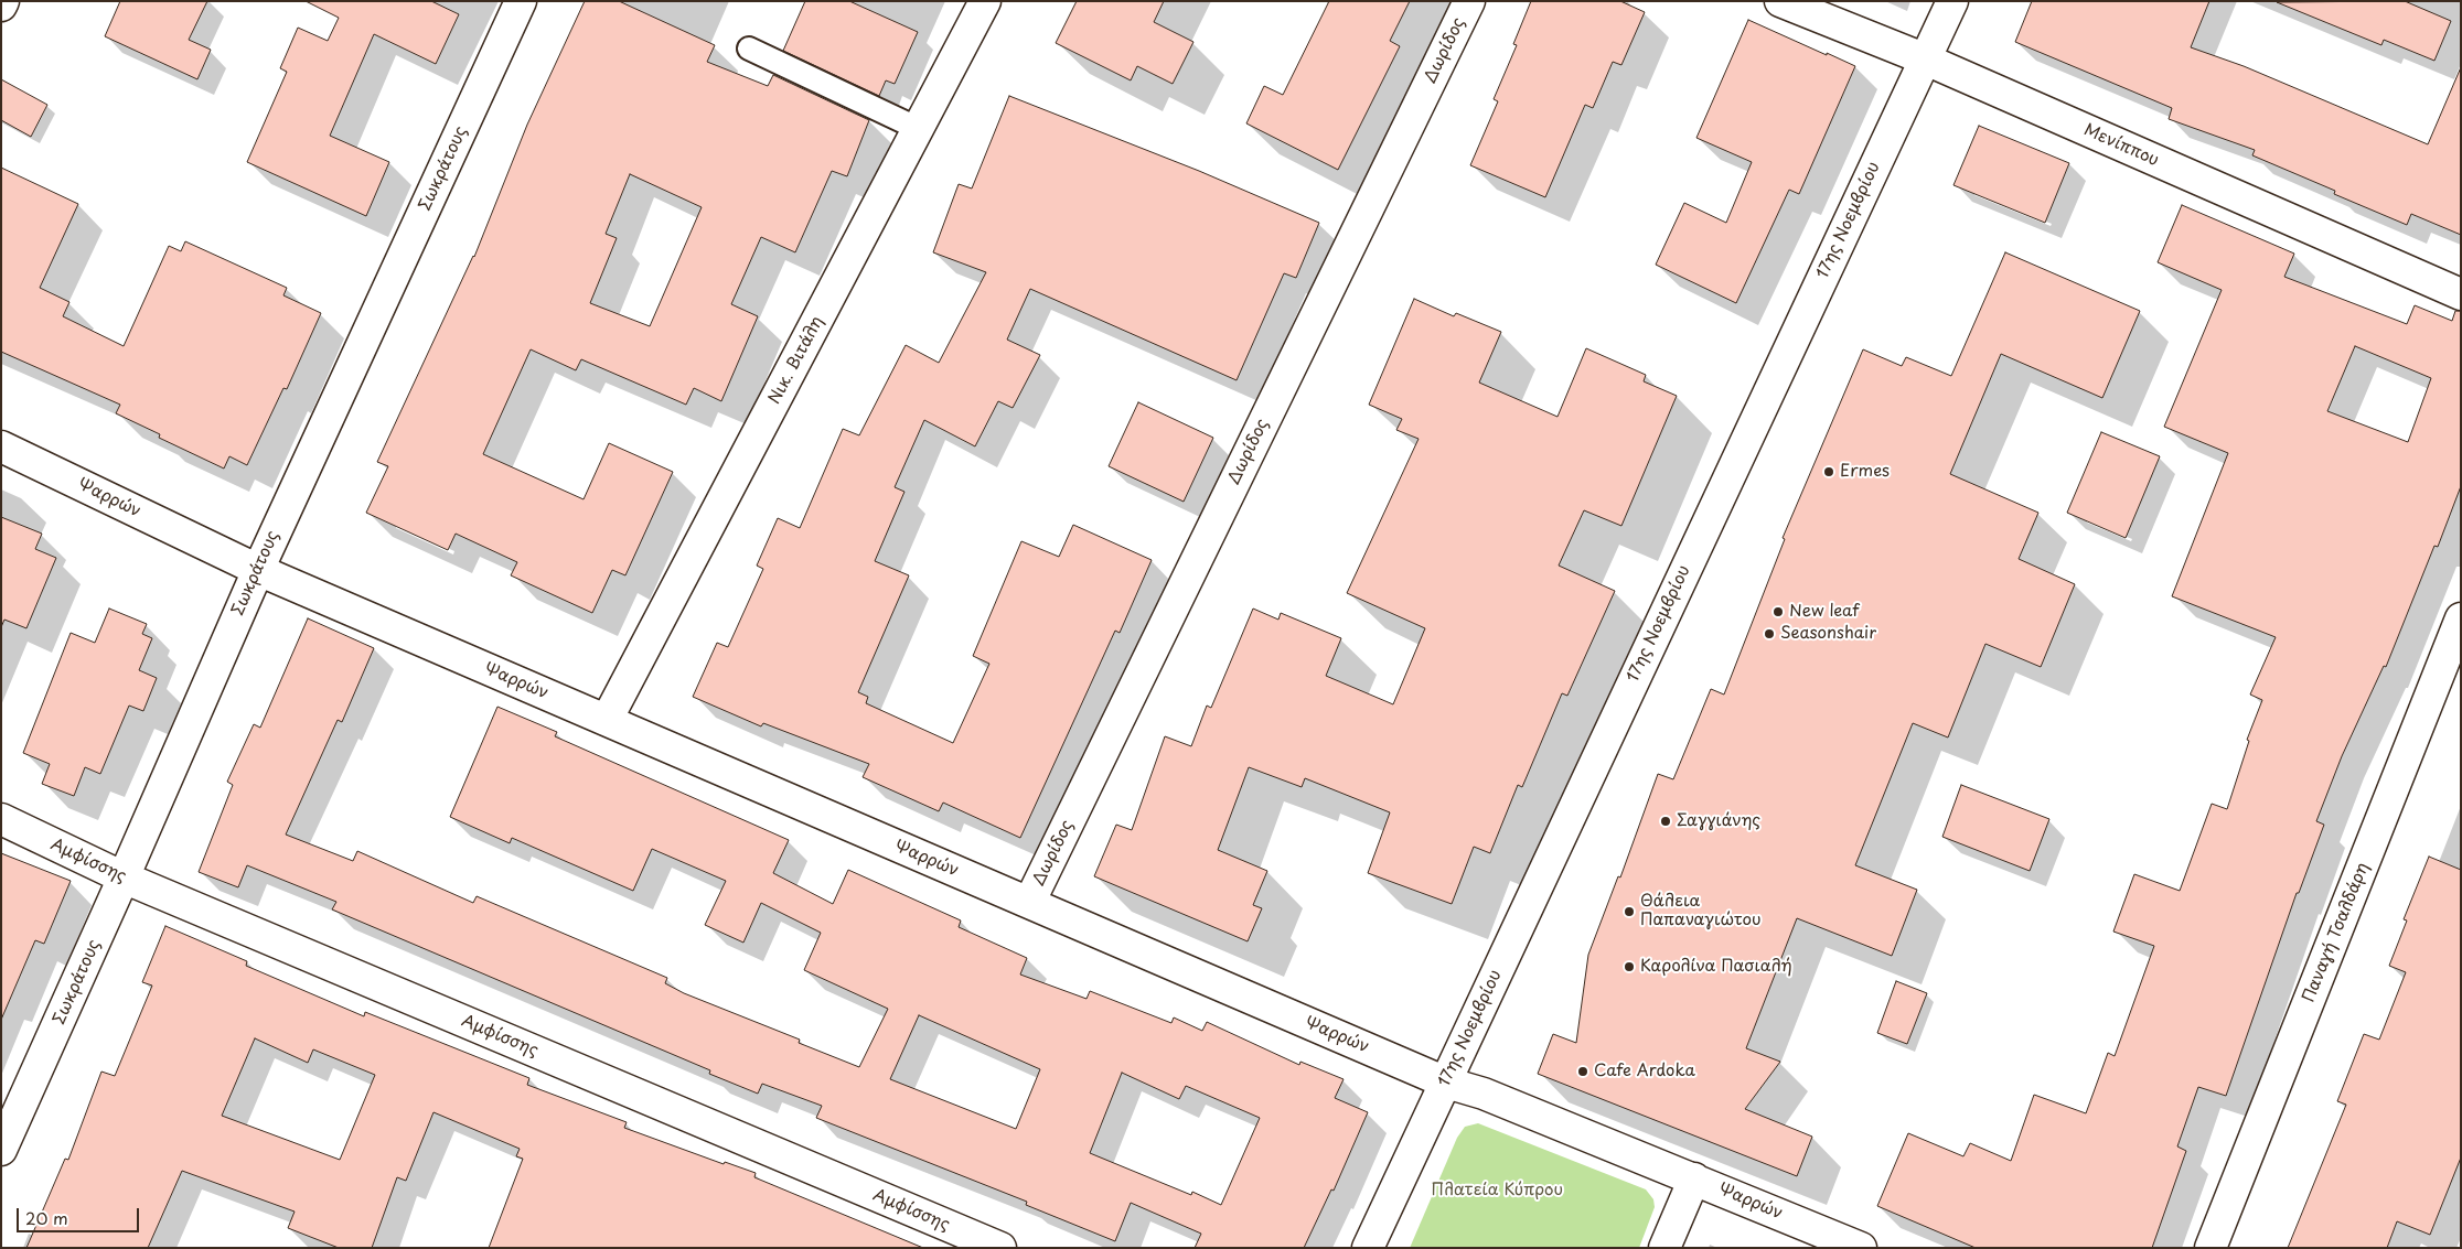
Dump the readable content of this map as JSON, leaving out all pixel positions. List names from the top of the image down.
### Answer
{
  "streets": {
    "street": [
      "Δωρίδος",
      "Μενίππου",
      "Σωκράτους",
      "17ης Νοεμβρίου",
      "Νικ. Βιτάλη",
      "Ψαρρών",
      "Αμφίσσης",
      "Παναγή Τσαλδάρη"
    ]
  },
  "crossings": [
    ["Δωρίδος", "Ψαρρών"],
    ["Μενίππου", "17ης Νοεμβρίου"],
    ["Σωκράτους", "Ψαρρών"],
    ["Σωκράτους", "Αμφίσσης"],
    ["17ης Νοεμβρίου", "Ψαρρών"],
    ["Νικ. Βιτάλη", "Ψαρρών"]
  ],
  "parks": ["Πλατεία Κύπρου"],
  "places": [
    "Ermes",
    "New leaf",
    "Seasonshair",
    "Σαγγιάνης",
    "Θάλεια Παπαναγιώτου",
    "Καρολίνα Πασιαλή",
    "Cafe Ardoka"
  ],
  "scale_bar": "20 m"
}
